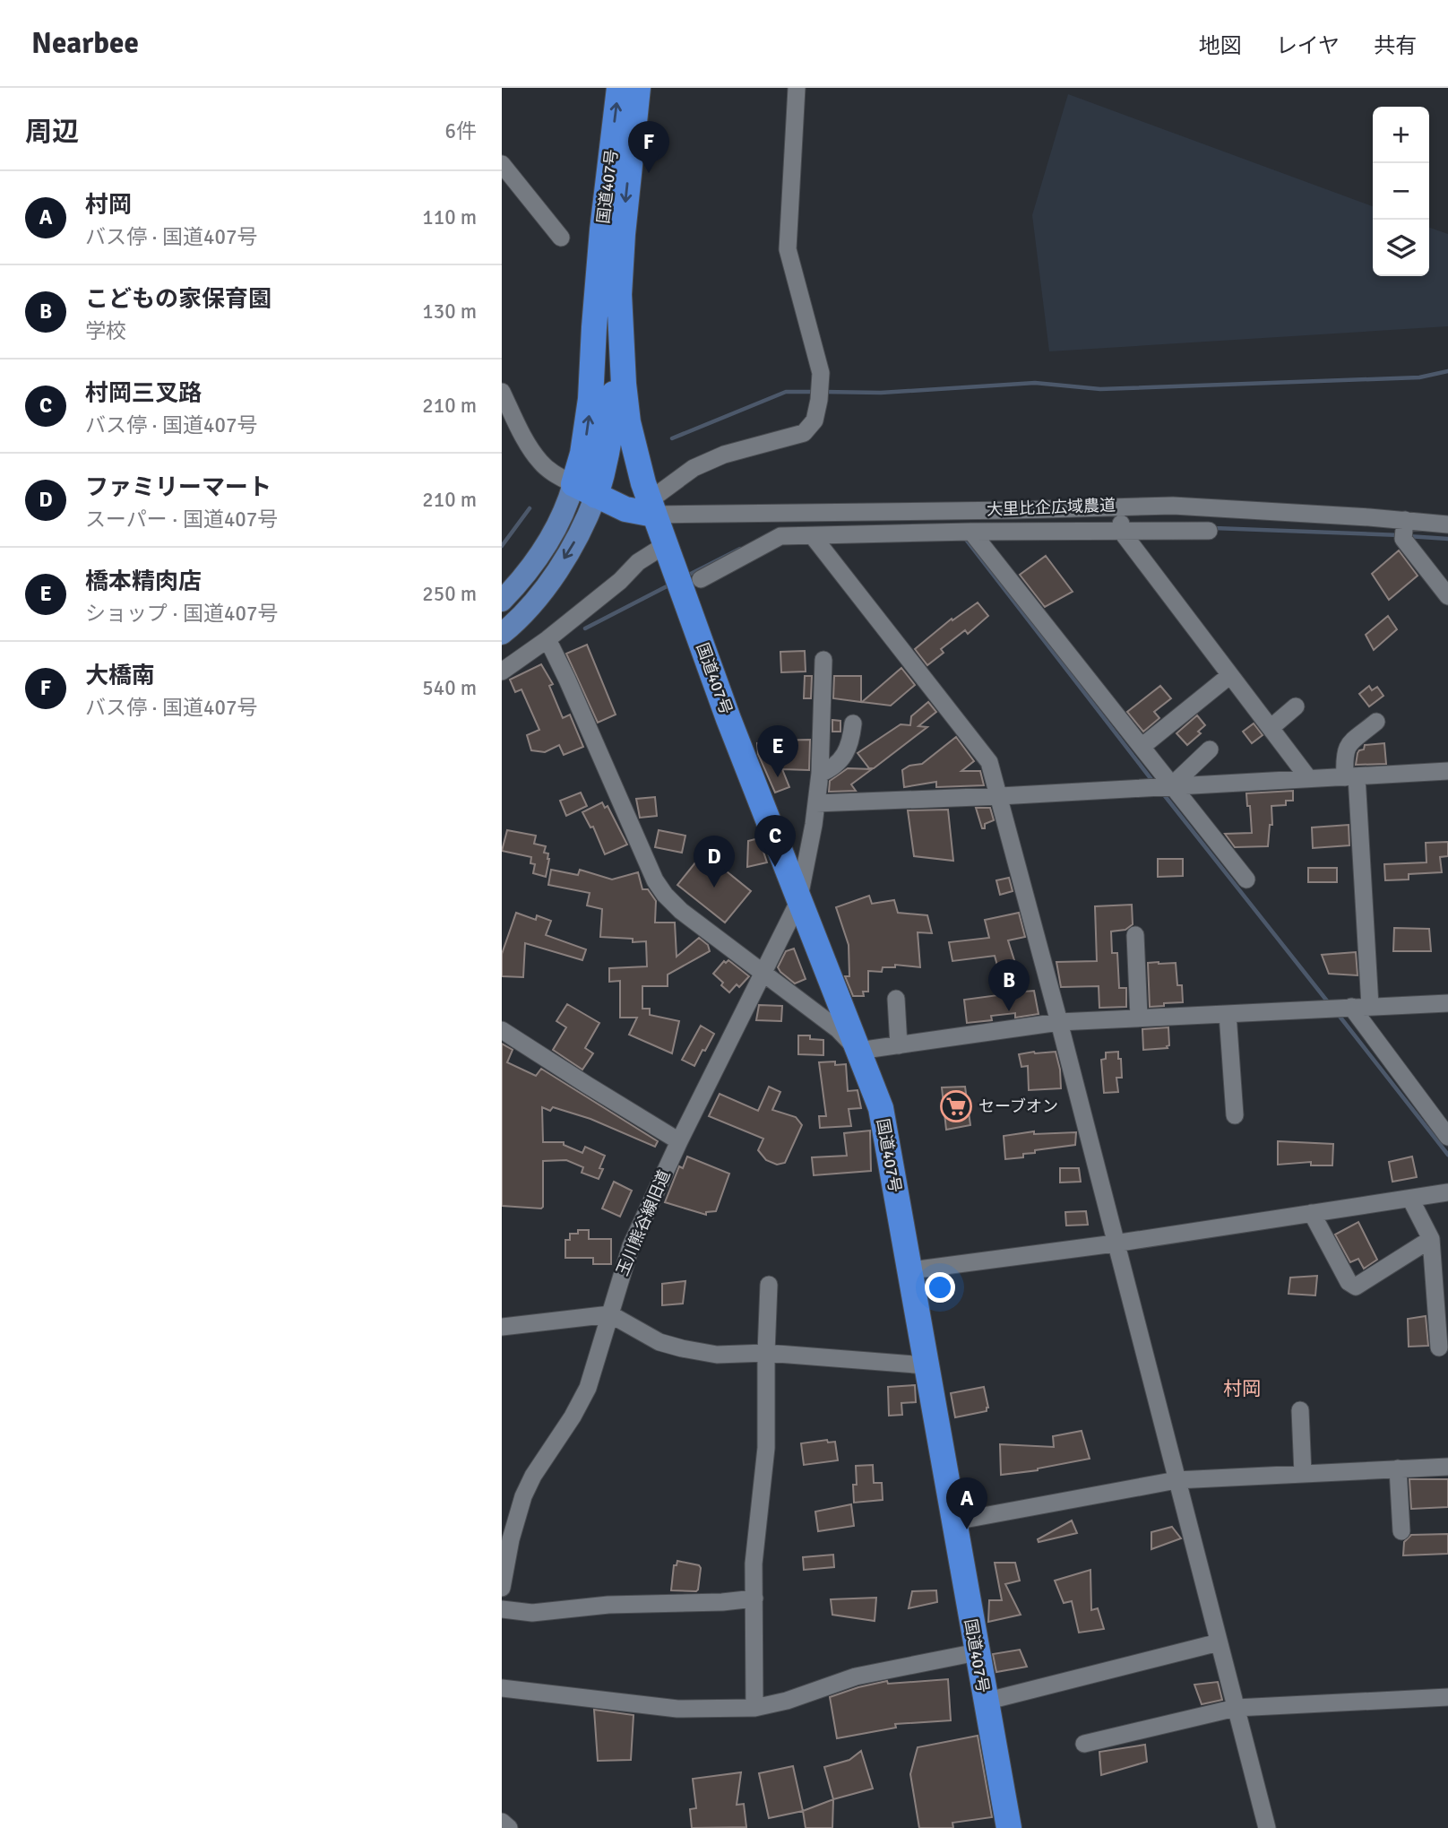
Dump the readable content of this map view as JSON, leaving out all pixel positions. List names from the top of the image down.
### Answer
{
  "streets": {
    "highway": ["国道407号"],
    "street": ["大里比企広域農道", "玉川熊谷線旧道"]
  },
  "crossings": [
    ["国道407号", "大里比企広域農道"],
    ["国道407号", "玉川熊谷線旧道"]
  ],
  "districts": ["村岡"],
  "places": {
    "supermarket": ["セーブオン"]
  },
  "page": {
    "header": "Nearbee",
    "nav": ["地図", "レイヤ", "共有"],
    "heading": ["周辺", "6件"],
    "map_buttons": ["+", "−"],
    "pins": [
      "F",
      "E",
      "C",
      "D",
      "B",
      "A"
    ],
    "list": [
      {
        "mark": "A",
        "name": "村岡",
        "note": "バス停 · 国道407号",
        "value": "110 m"
      },
      {
        "mark": "B",
        "name": "こどもの家保育園",
        "note": "学校",
        "value": "130 m"
      },
      {
        "mark": "C",
        "name": "村岡三叉路",
        "note": "バス停 · 国道407号",
        "value": "210 m"
      },
      {
        "mark": "D",
        "name": "ファミリーマート",
        "note": "スーパー · 国道407号",
        "value": "210 m"
      },
      {
        "mark": "E",
        "name": "橋本精肉店",
        "note": "ショップ · 国道407号",
        "value": "250 m"
      },
      {
        "mark": "F",
        "name": "大橋南",
        "note": "バス停 · 国道407号",
        "value": "540 m"
      }
    ]
  }
}
